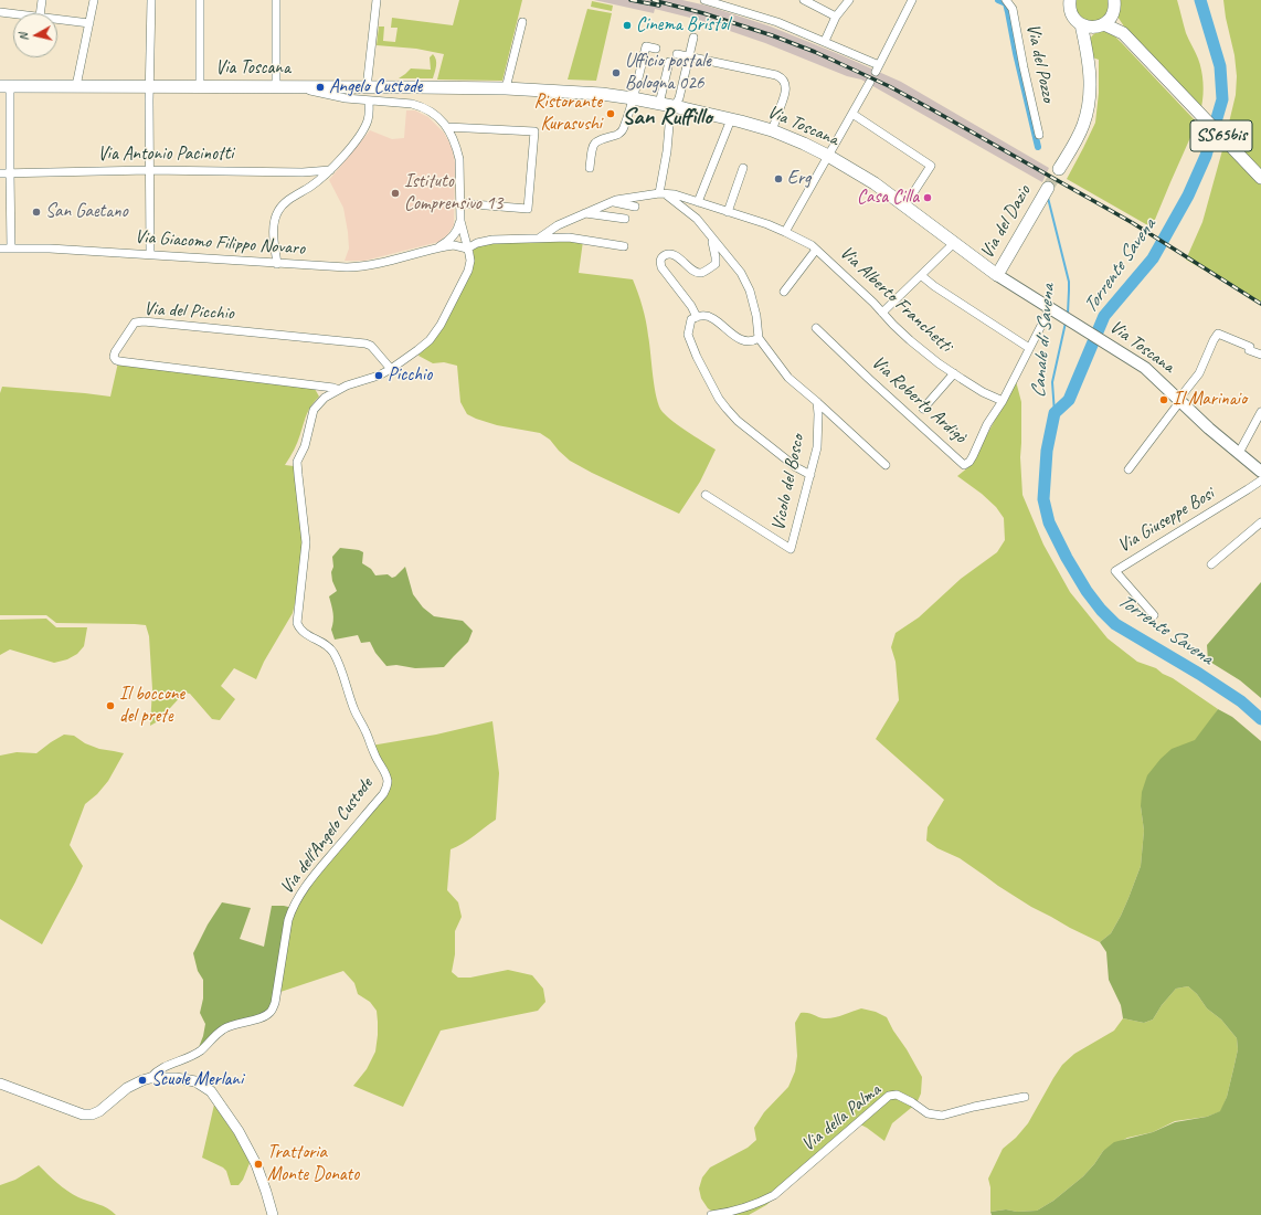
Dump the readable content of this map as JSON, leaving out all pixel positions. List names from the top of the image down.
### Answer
{
  "streets": {
    "main road": ["Via Toscana", "SS65bis", "Via del Dazio"],
    "street": [
      "Via del Pozzo",
      "Via Antonio Pacinotti",
      "Via Giacomo Filippo Novaro",
      "Via Alberto Franchetti",
      "Via del Picchio",
      "Via Roberto Ardigò",
      "Vicolo del Bosco",
      "Via Giuseppe Bosi",
      "Via dell'Angelo Custode",
      "Via della Palma"
    ]
  },
  "crossings": [
    ["Via Toscana", "Via del Dazio"],
    ["Via Toscana", "Via Roberto Ardigò"],
    ["Via Toscana", "Via dell'Angelo Custode"],
    ["Via Giacomo Filippo Novaro", "Via dell'Angelo Custode"],
    ["Via Alberto Franchetti", "Via Roberto Ardigò"],
    ["Via del Picchio", "Via dell'Angelo Custode"]
  ],
  "districts": ["San Ruffillo"],
  "water": ["Torrente Savena", "Canale di Savena"],
  "places": [
    "Cinema Bristol",
    "Ufficio postale Bologna 026",
    "Angelo Custode",
    "Ristorante Kurasushi",
    "Erg",
    "Istituto Comprensivo 13",
    "Casa Cilla",
    "San Gaetano",
    "Picchio",
    "Il Marinaio",
    "Il boccone del prete",
    "Scuole Merlani",
    "Trattoria Monte Donato"
  ],
  "north": "left"
}
